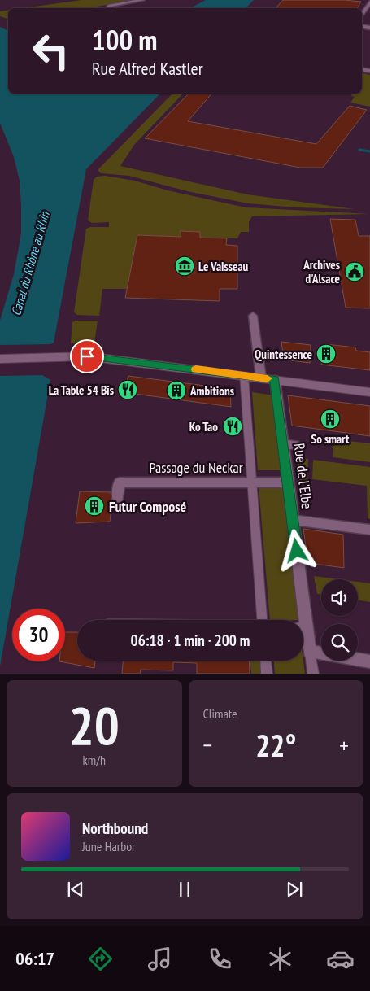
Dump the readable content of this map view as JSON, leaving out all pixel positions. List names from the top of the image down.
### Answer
{
  "streets": {
    "street": ["Passage du Neckar", "Rue de l'Elbe"]
  },
  "crossings": [
    ["Passage du Neckar", "Rue de l'Elbe"]
  ],
  "water": ["Canal du Rhône au Rhin"],
  "places": {
    "museum": ["Le Vaisseau"],
    "public building": ["Archives d'Alsace"],
    "building": [
      "Quintessence",
      "Ambitions",
      "So smart",
      "Futur Composé"
    ],
    "restaurant": ["La Table 54 Bis", "Ko Tao"]
  },
  "page": {
    "turn": ["100 m", "Rue Alfred Kastler"],
    "limit": "30",
    "trip": "06:18 · 1 min · 200 m",
    "tile": [
      ["20", "km/h"],
      "Climate"
    ],
    "heat": ["−", "22°", "+"],
    "song": ["Northbound", "June Harbor"],
    "tabs": "06:17"
  }
}
